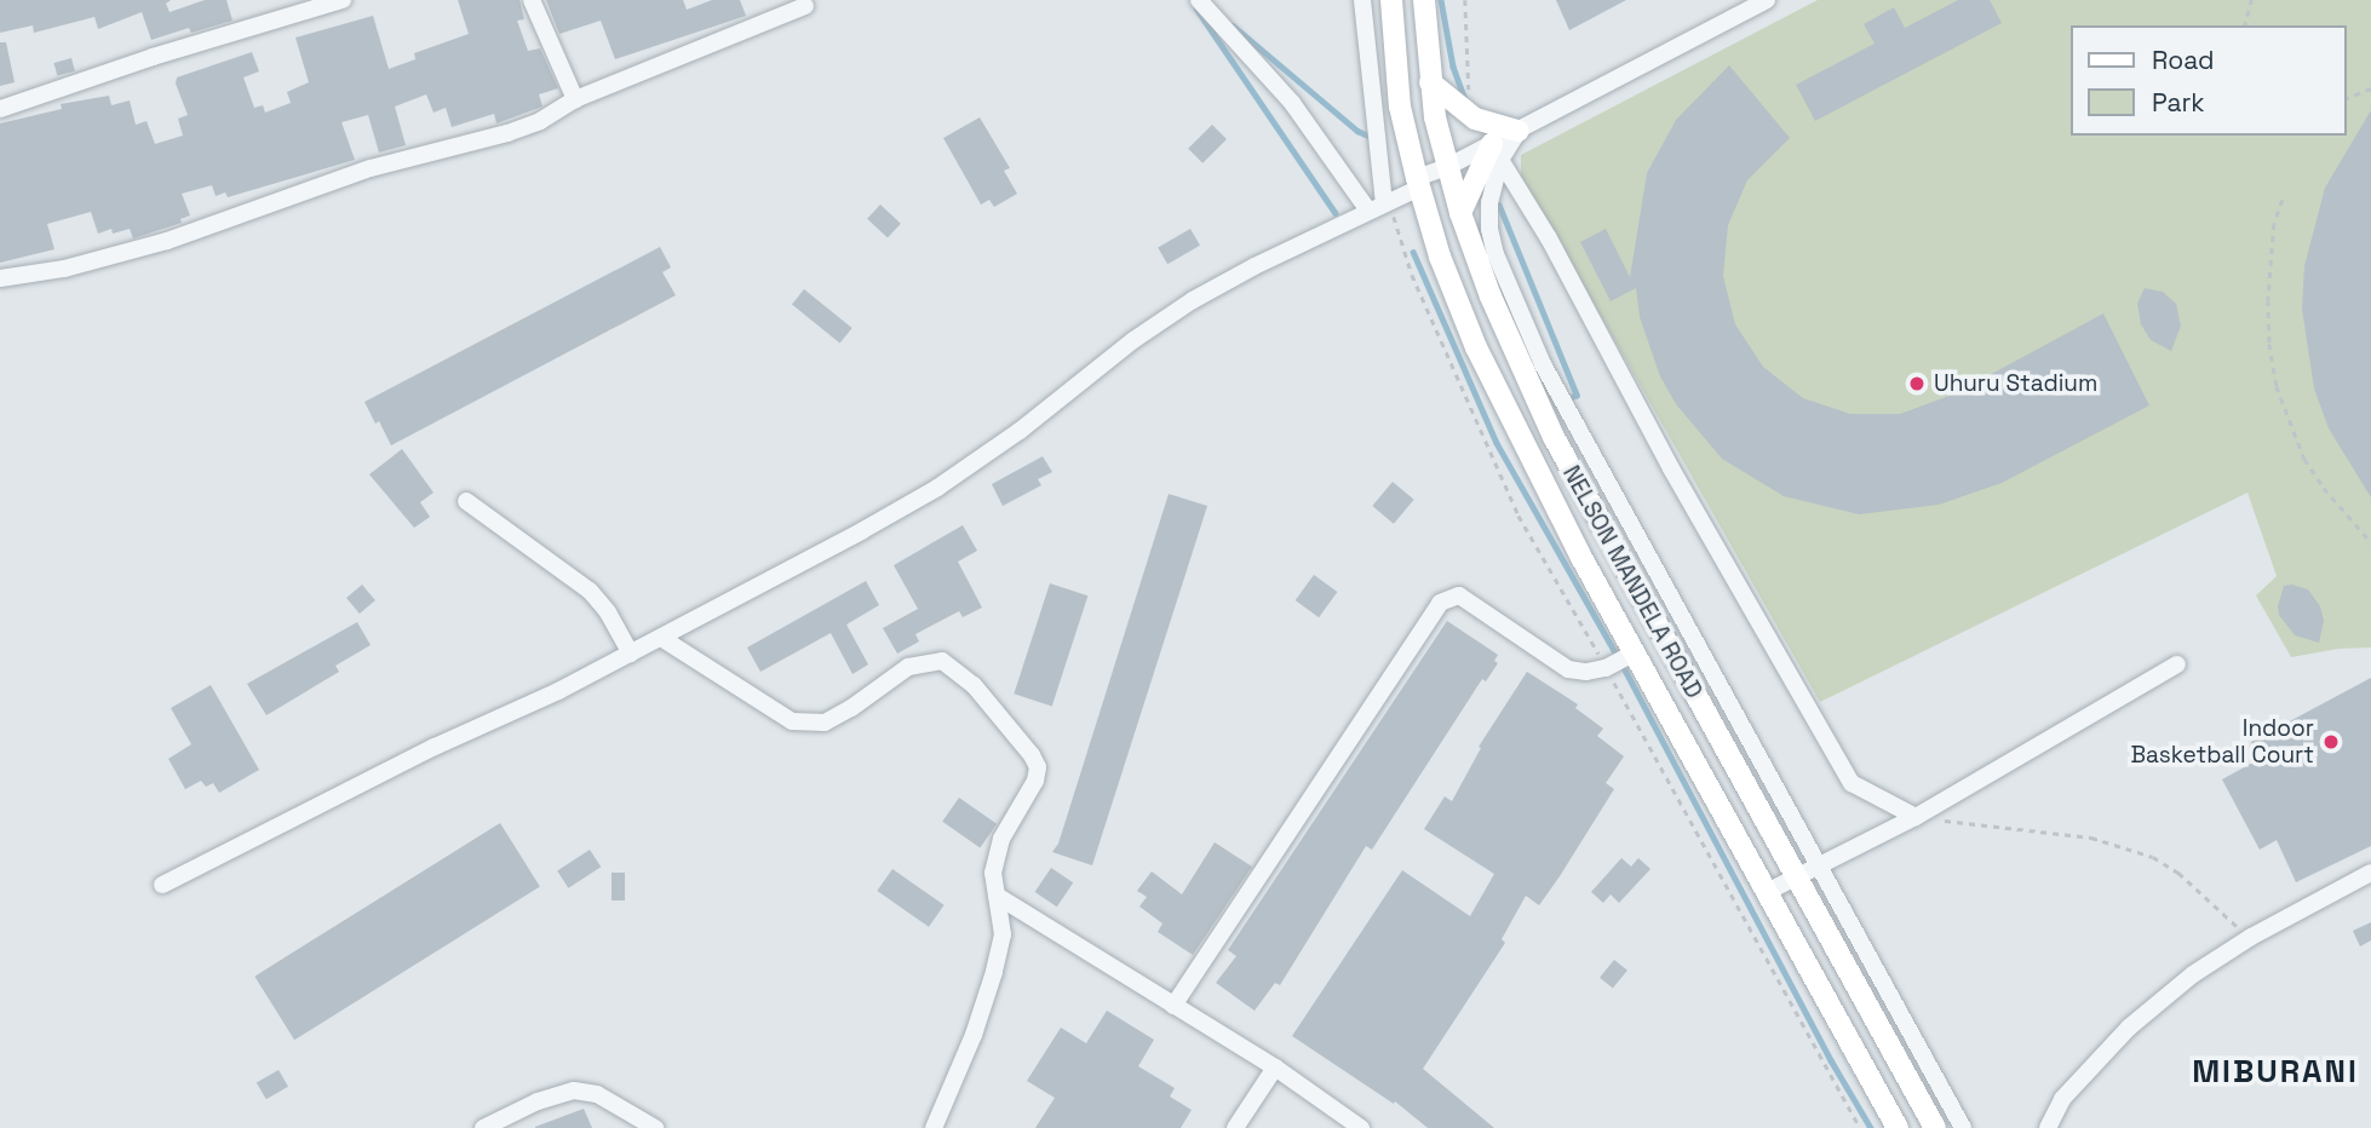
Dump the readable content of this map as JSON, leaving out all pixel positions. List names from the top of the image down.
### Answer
{
  "streets": {
    "main road": ["NELSON MANDELA ROAD"]
  },
  "districts": ["MIBURANI"],
  "places": ["Uhuru Stadium", "Indoor Basketball Court"],
  "legend": ["Road", "Park"]
}
